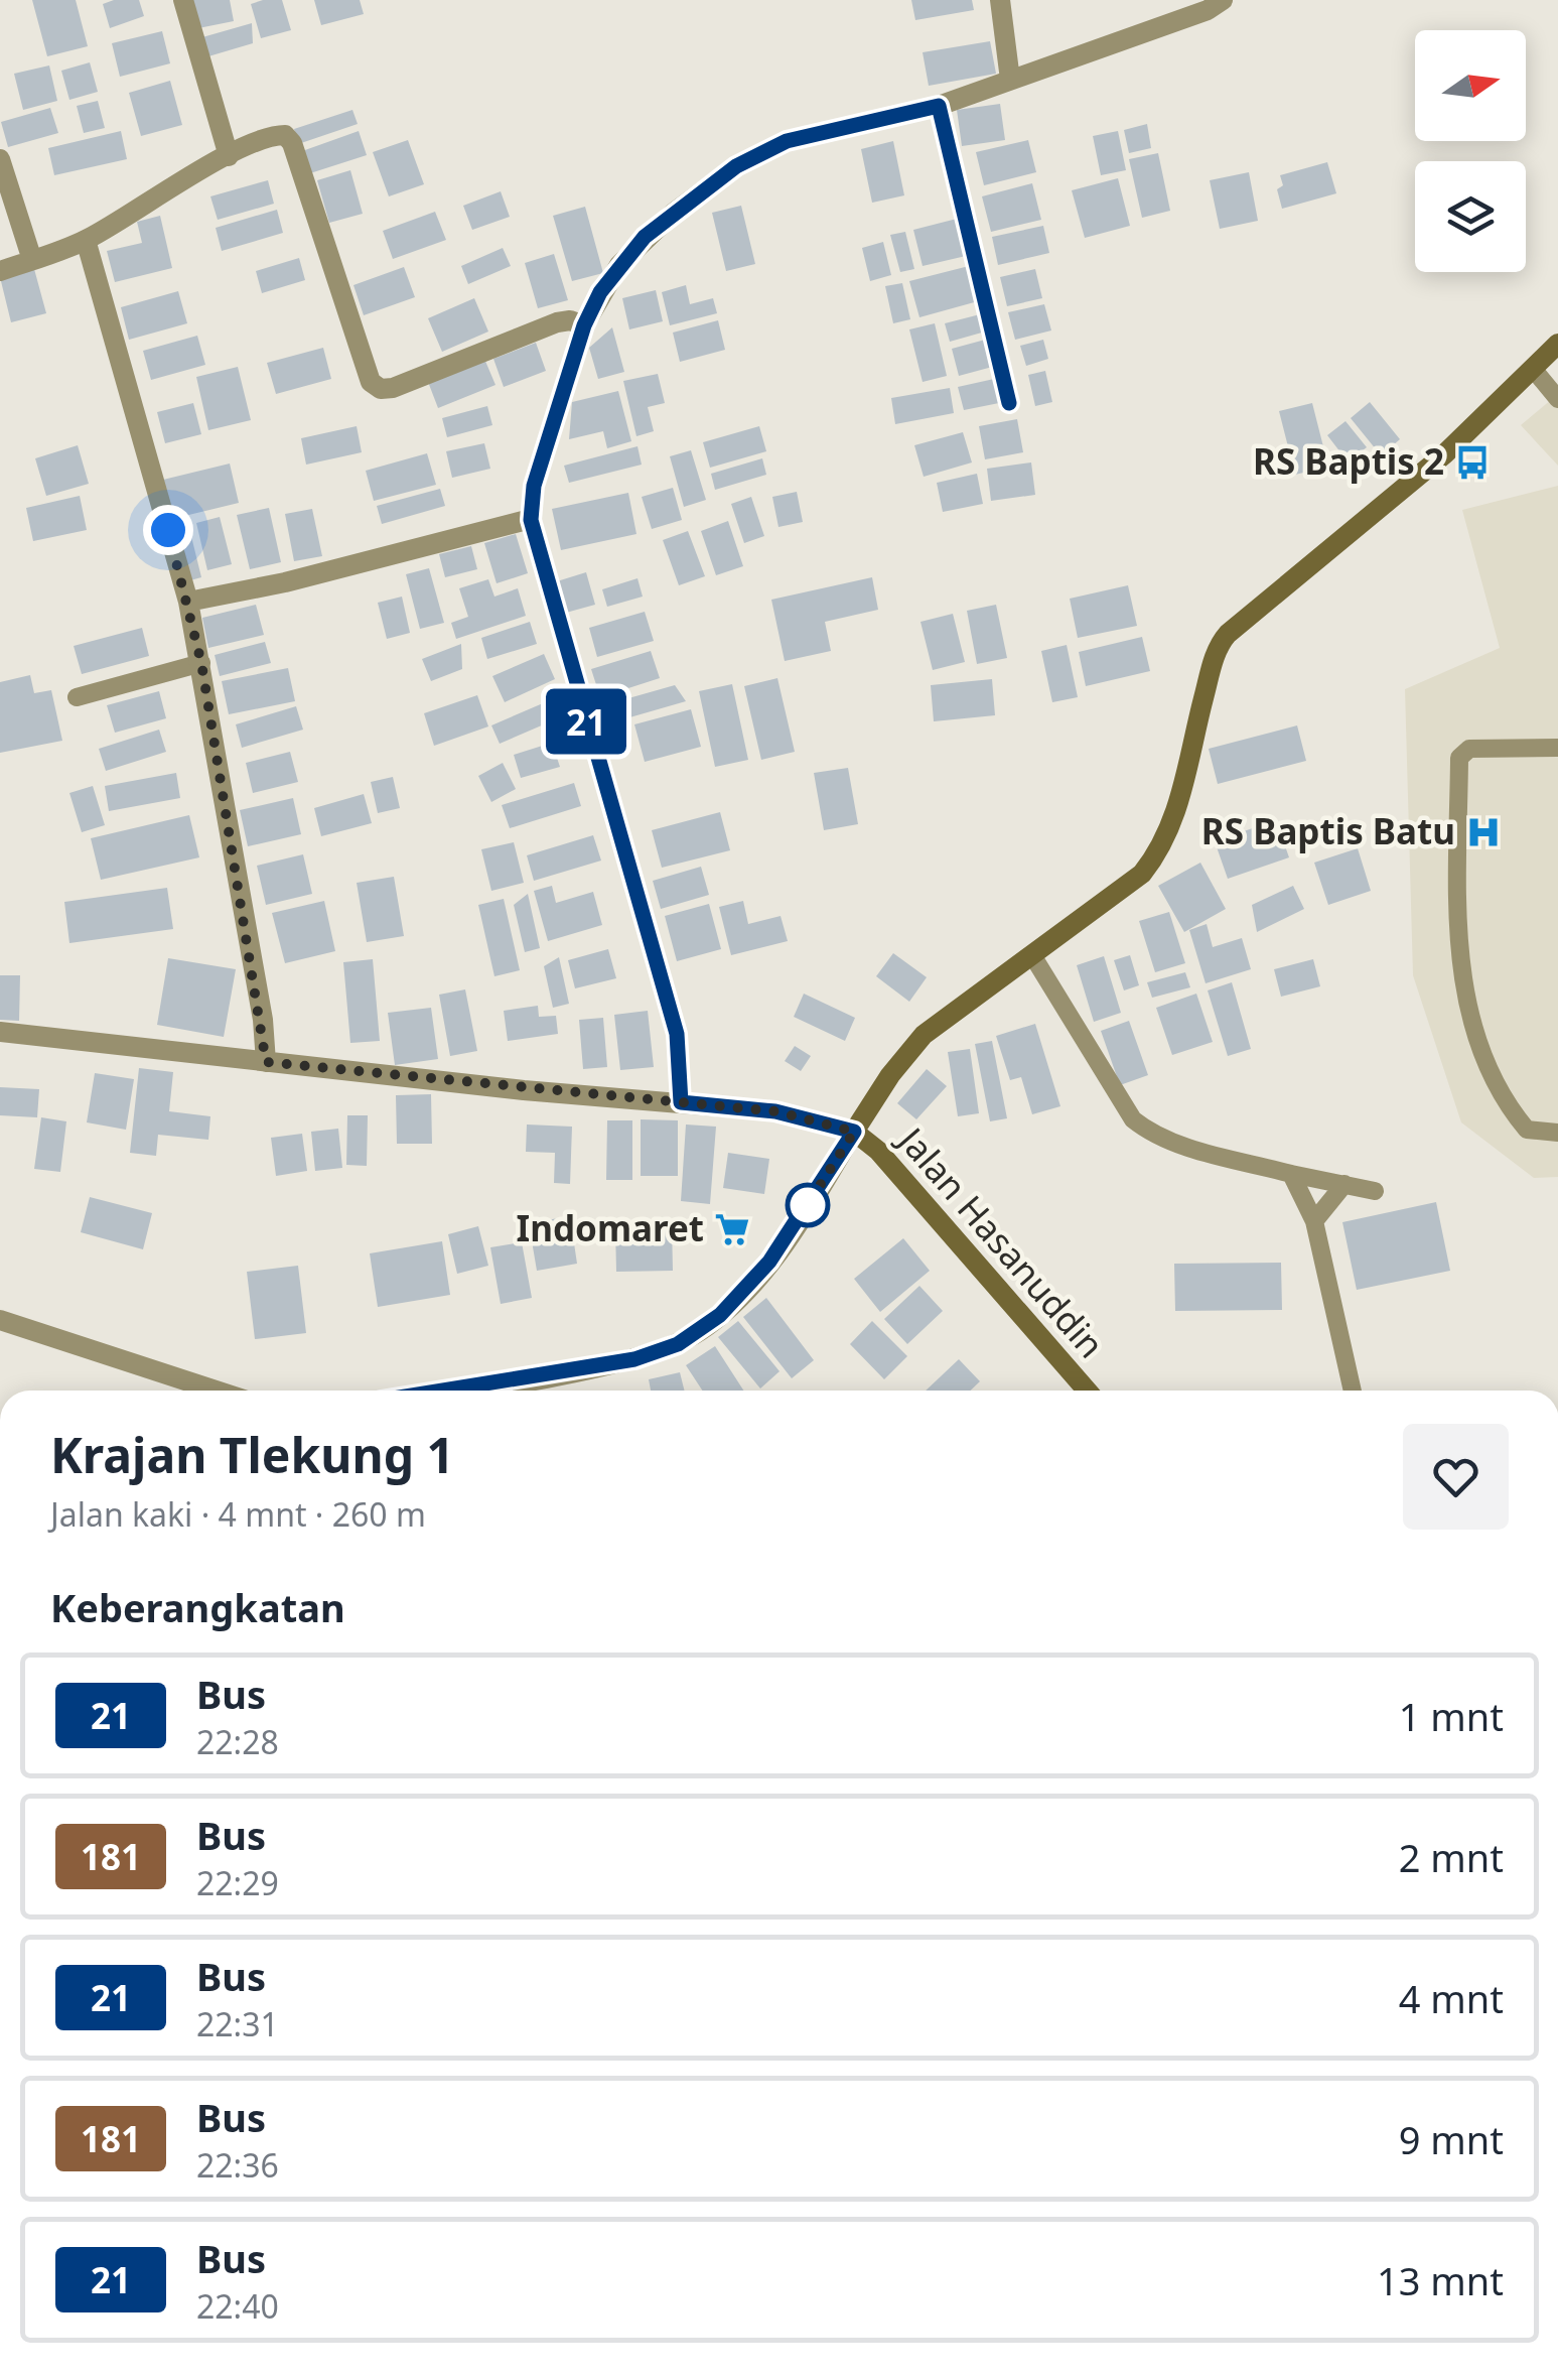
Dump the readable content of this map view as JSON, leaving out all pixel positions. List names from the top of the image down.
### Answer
{
  "streets": {
    "main road": ["Jalan Hasanuddin"]
  },
  "places": {
    "bus stop": ["RS Baptis 2"],
    "hospital": ["RS Baptis Batu"],
    "supermarket": ["Indomaret"]
  },
  "lines": ["bus line 21"],
  "north": "right",
  "page": {
    "on_map": "21",
    "heading": [
      ["Krajan Tlekung 1", "Jalan kaki · 4 mnt · 260 m"],
      "Keberangkatan"
    ],
    "list": [
      {
        "mark": "21",
        "name": "Bus",
        "note": "22:28",
        "value": "1 mnt"
      },
      {
        "mark": "181",
        "name": "Bus",
        "note": "22:29",
        "value": "2 mnt"
      },
      {
        "mark": "21",
        "name": "Bus",
        "note": "22:31",
        "value": "4 mnt"
      },
      {
        "mark": "181",
        "name": "Bus",
        "note": "22:36",
        "value": "9 mnt"
      },
      {
        "mark": "21",
        "name": "Bus",
        "note": "22:40",
        "value": "13 mnt"
      }
    ]
  }
}
